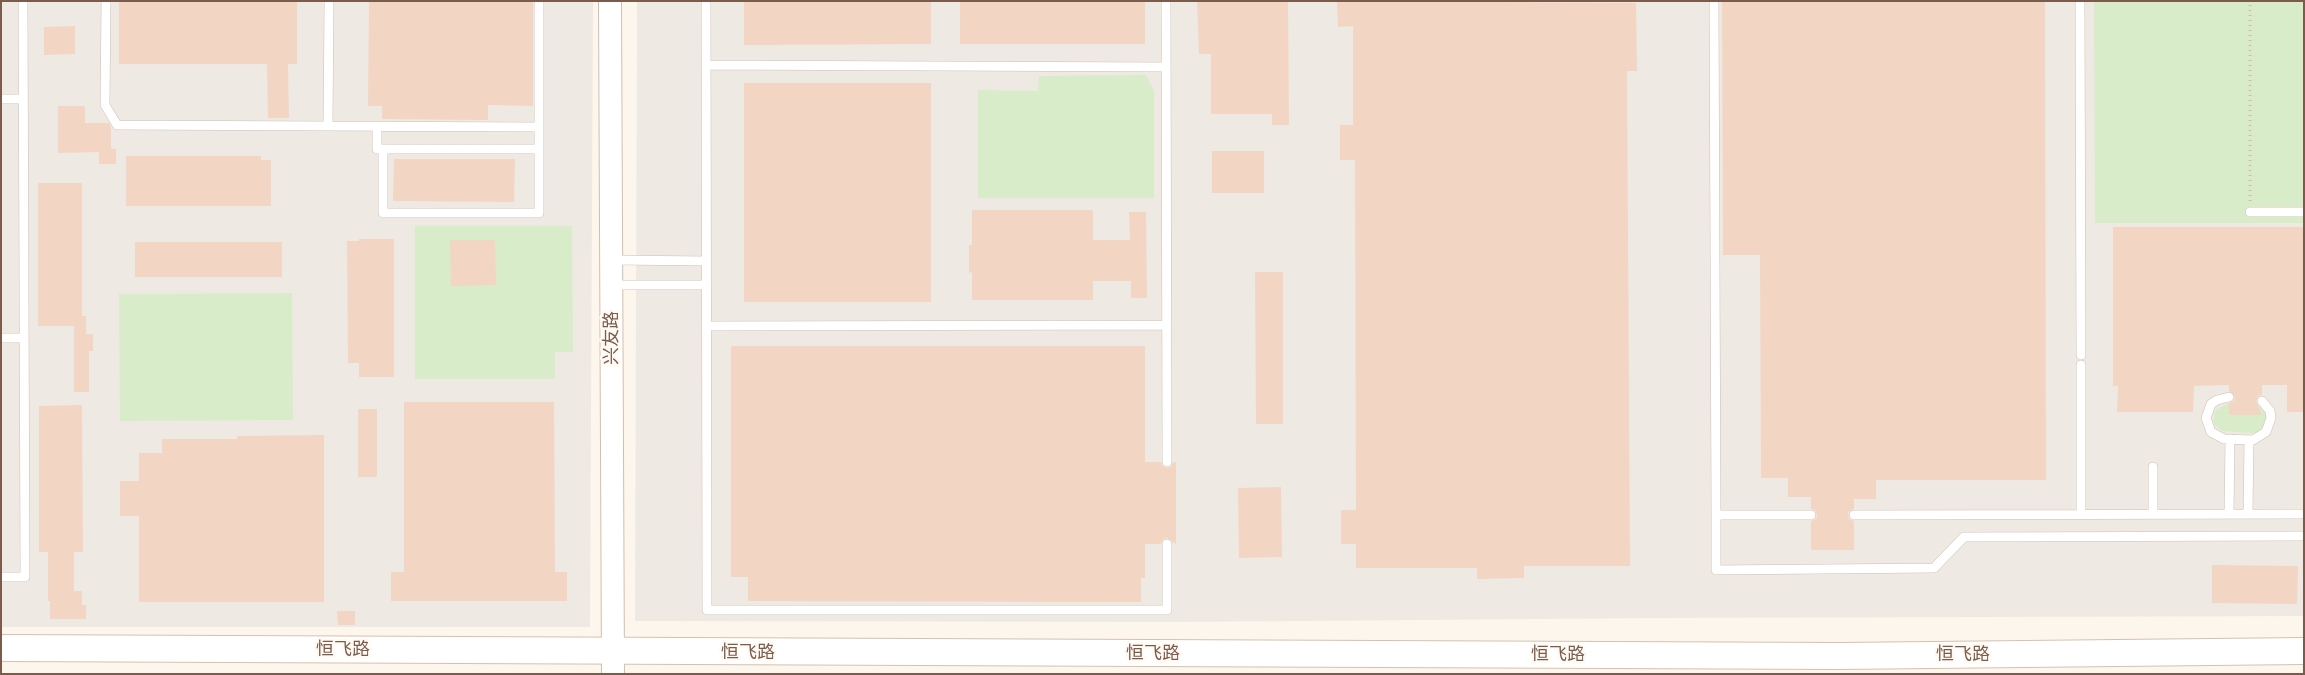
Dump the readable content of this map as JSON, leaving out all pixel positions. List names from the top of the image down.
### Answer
{
  "streets": {
    "main road": ["恒飞路"],
    "street": ["兴友路"]
  },
  "crossings": [
    ["兴友路", "恒飞路"]
  ]
}
